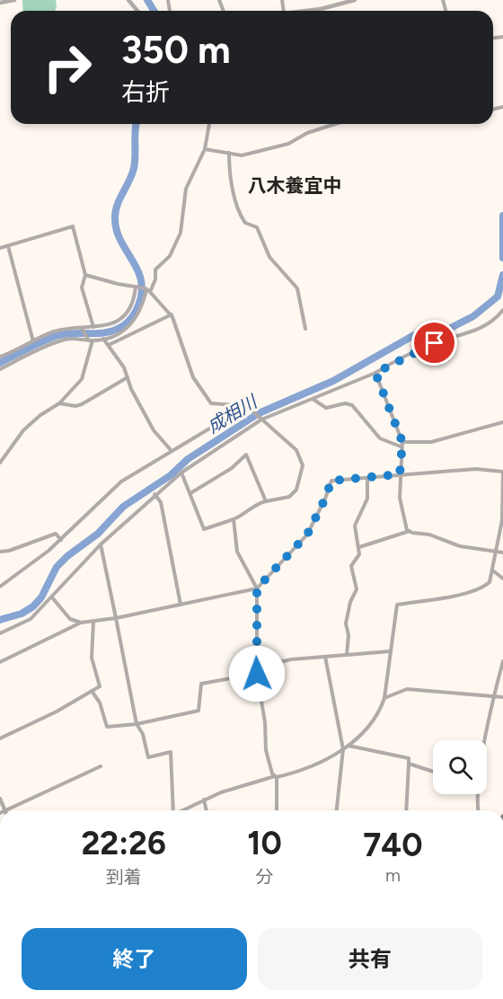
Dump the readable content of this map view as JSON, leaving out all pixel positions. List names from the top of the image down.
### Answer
{
  "districts": ["八木養宜中"],
  "water": ["成相川"],
  "page": {
    "turn": ["350 m", "右折"],
    "eta": [
      "22:26",
      "到着",
      "10",
      "分",
      "740",
      "m"
    ],
    "buttons": ["終了", "共有"]
  }
}
